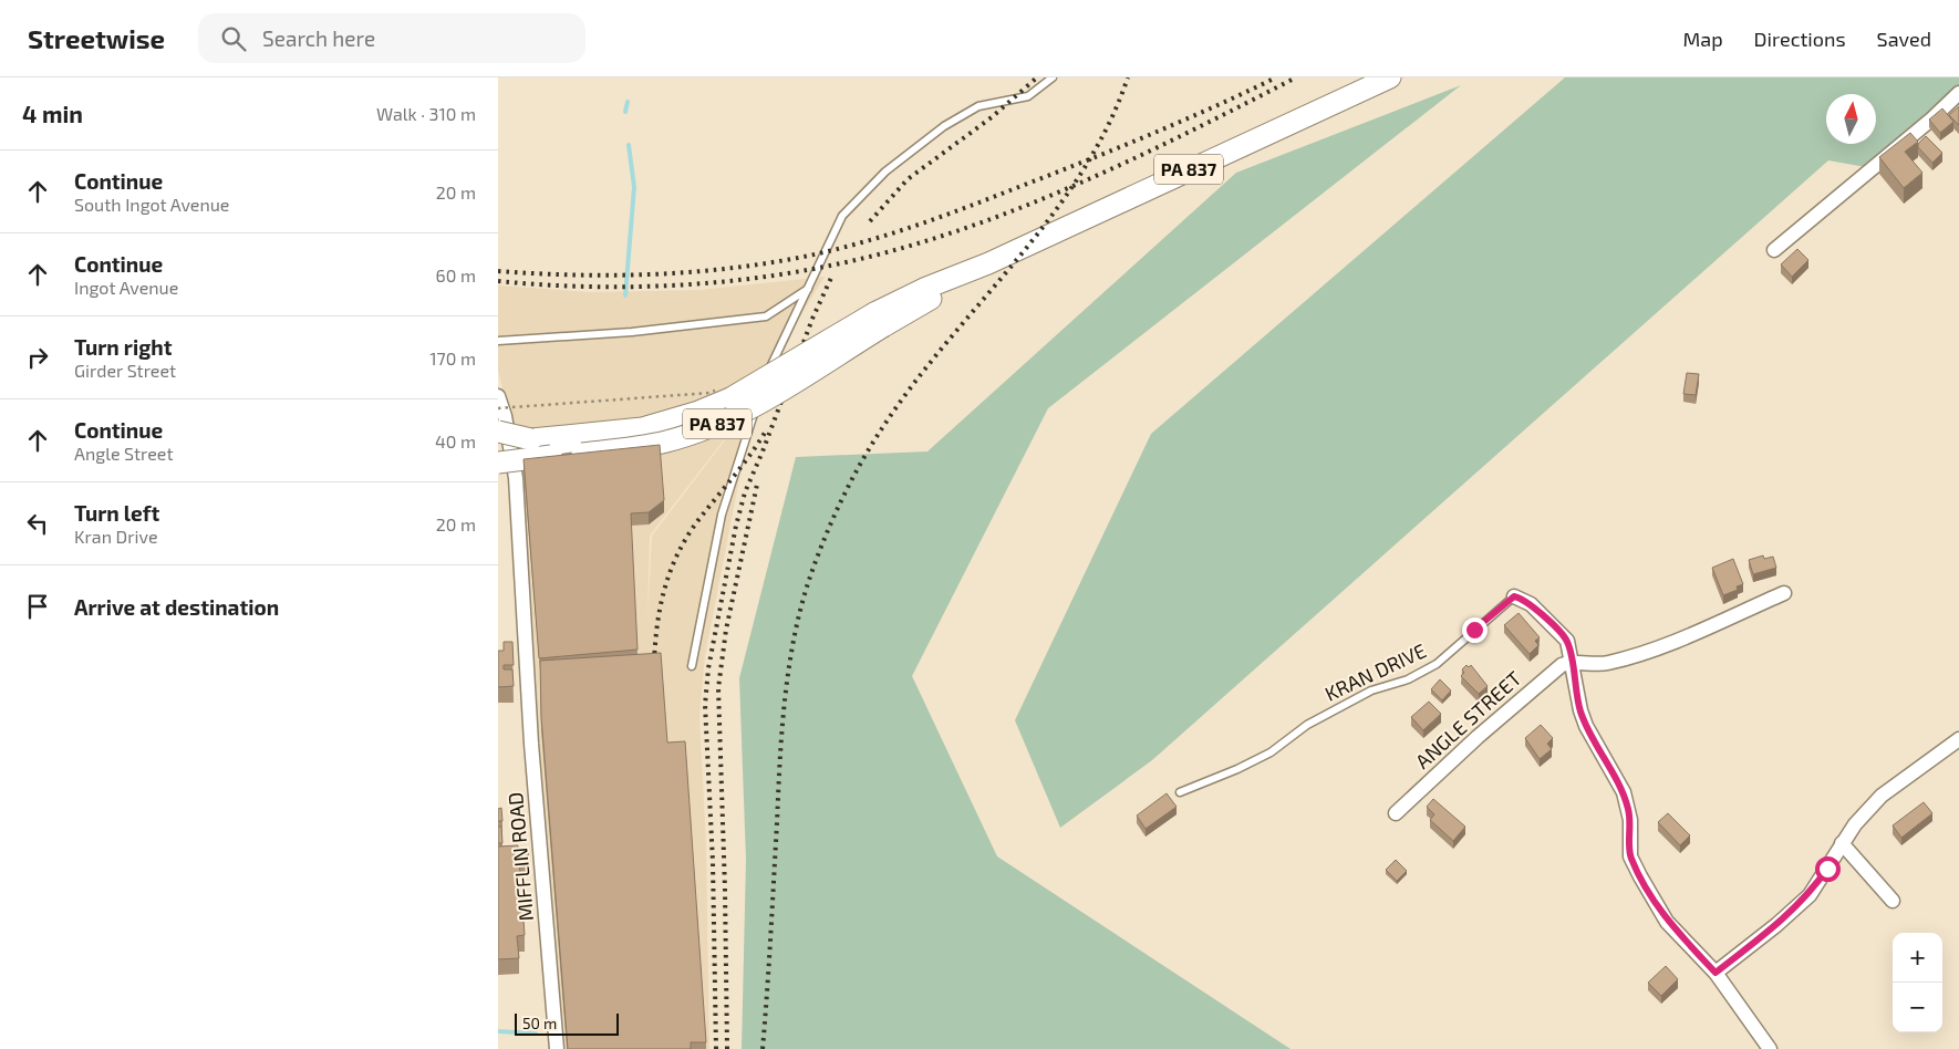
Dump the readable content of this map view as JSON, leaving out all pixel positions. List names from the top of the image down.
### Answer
{
  "streets": {
    "main road": ["PA 837"],
    "street": ["ANGLE STREET", "MIFFLIN ROAD"],
    "lane": ["KRAN DRIVE"]
  },
  "crossings": [
    ["PA 837", "MIFFLIN ROAD"]
  ],
  "scale_bar": "50 m",
  "north": "top",
  "page": {
    "header": "Streetwise",
    "search": "Search here",
    "nav": ["Map", "Directions", "Saved"],
    "heading": ["4 min", "Walk · 310 m"],
    "list": [
      ["Continue", "South Ingot Avenue", "20 m"],
      ["Continue", "Ingot Avenue", "60 m"],
      ["Turn right", "Girder Street", "170 m"],
      ["Continue", "Angle Street", "40 m"],
      ["Turn left", "Kran Drive", "20 m"],
      "Arrive at destination"
    ],
    "map_buttons": ["+", "−"],
    "scale": "50 m"
  }
}
